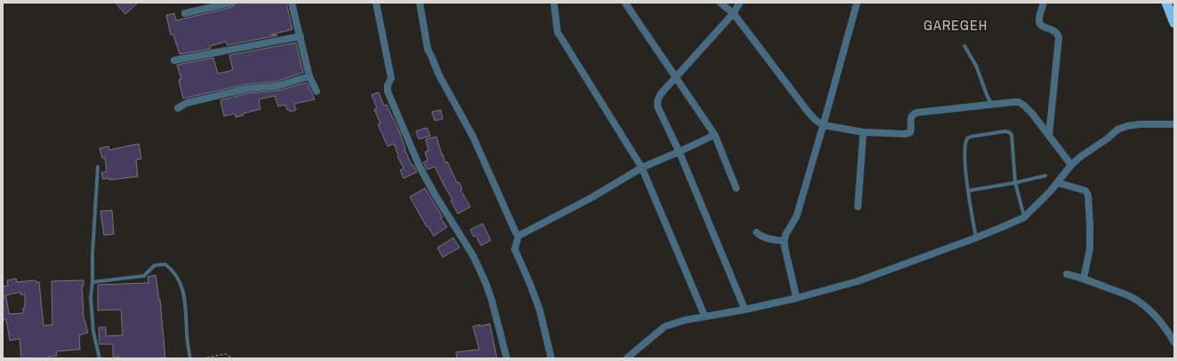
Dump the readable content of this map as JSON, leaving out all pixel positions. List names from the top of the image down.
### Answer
{
  "districts": ["GAREGEH"]
}
